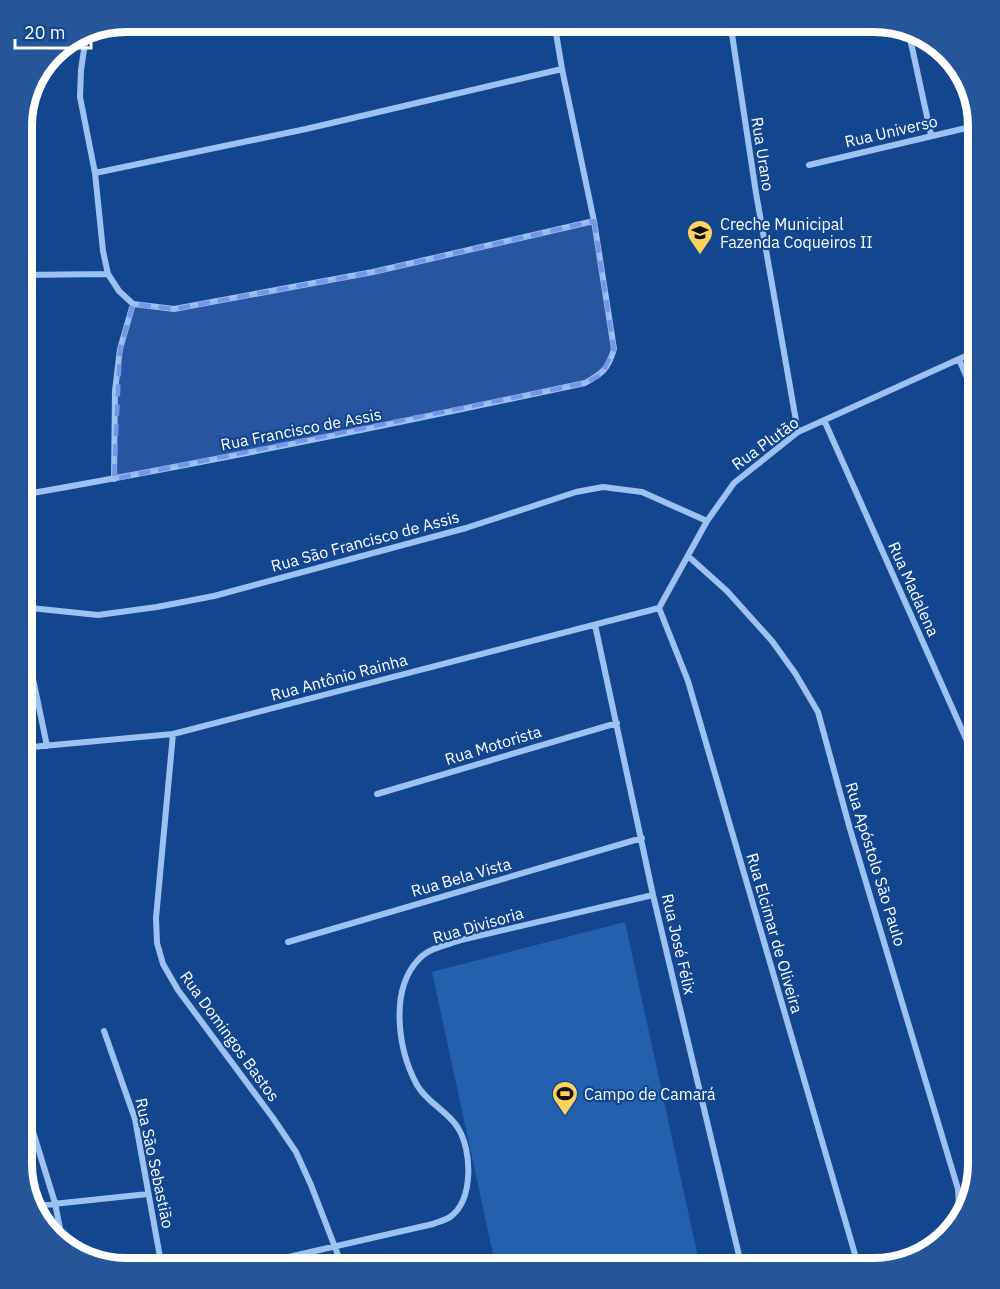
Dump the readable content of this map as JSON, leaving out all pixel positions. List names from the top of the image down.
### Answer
{
  "streets": {
    "street": [
      "Rua Universo",
      "Rua Urano",
      "Rua Francisco de Assis",
      "Rua Plutão",
      "Rua São Francisco de Assis",
      "Rua Madalena",
      "Rua Antônio Rainha",
      "Rua Motorista",
      "Rua Apóstolo São Paulo",
      "Rua Bela Vista",
      "Rua Divisoria",
      "Rua Elcimar de Oliveira",
      "Rua José Félix",
      "Rua Domingos Bastos",
      "Rua São Sebastião"
    ]
  },
  "crossings": [
    ["Rua Urano", "Rua Plutão"],
    ["Rua Plutão", "Rua São Francisco de Assis"],
    ["Rua Plutão", "Rua Madalena"],
    ["Rua Plutão", "Rua Antônio Rainha"],
    ["Rua Plutão", "Rua Apóstolo São Paulo"],
    ["Rua Plutão", "Rua Elcimar de Oliveira"],
    ["Rua Antônio Rainha", "Rua Elcimar de Oliveira"],
    ["Rua Antônio Rainha", "Rua José Félix"],
    ["Rua Antônio Rainha", "Rua Domingos Bastos"],
    ["Rua Motorista", "Rua José Félix"],
    ["Rua Bela Vista", "Rua José Félix"],
    ["Rua Divisoria", "Rua José Félix"],
    ["Rua Divisoria", "Rua Domingos Bastos"]
  ],
  "places": {
    "school or university": ["Creche Municipal Fazenda Coqueiros II"],
    "sports": ["Campo de Camará"]
  },
  "scale_bar": "20 m"
}
